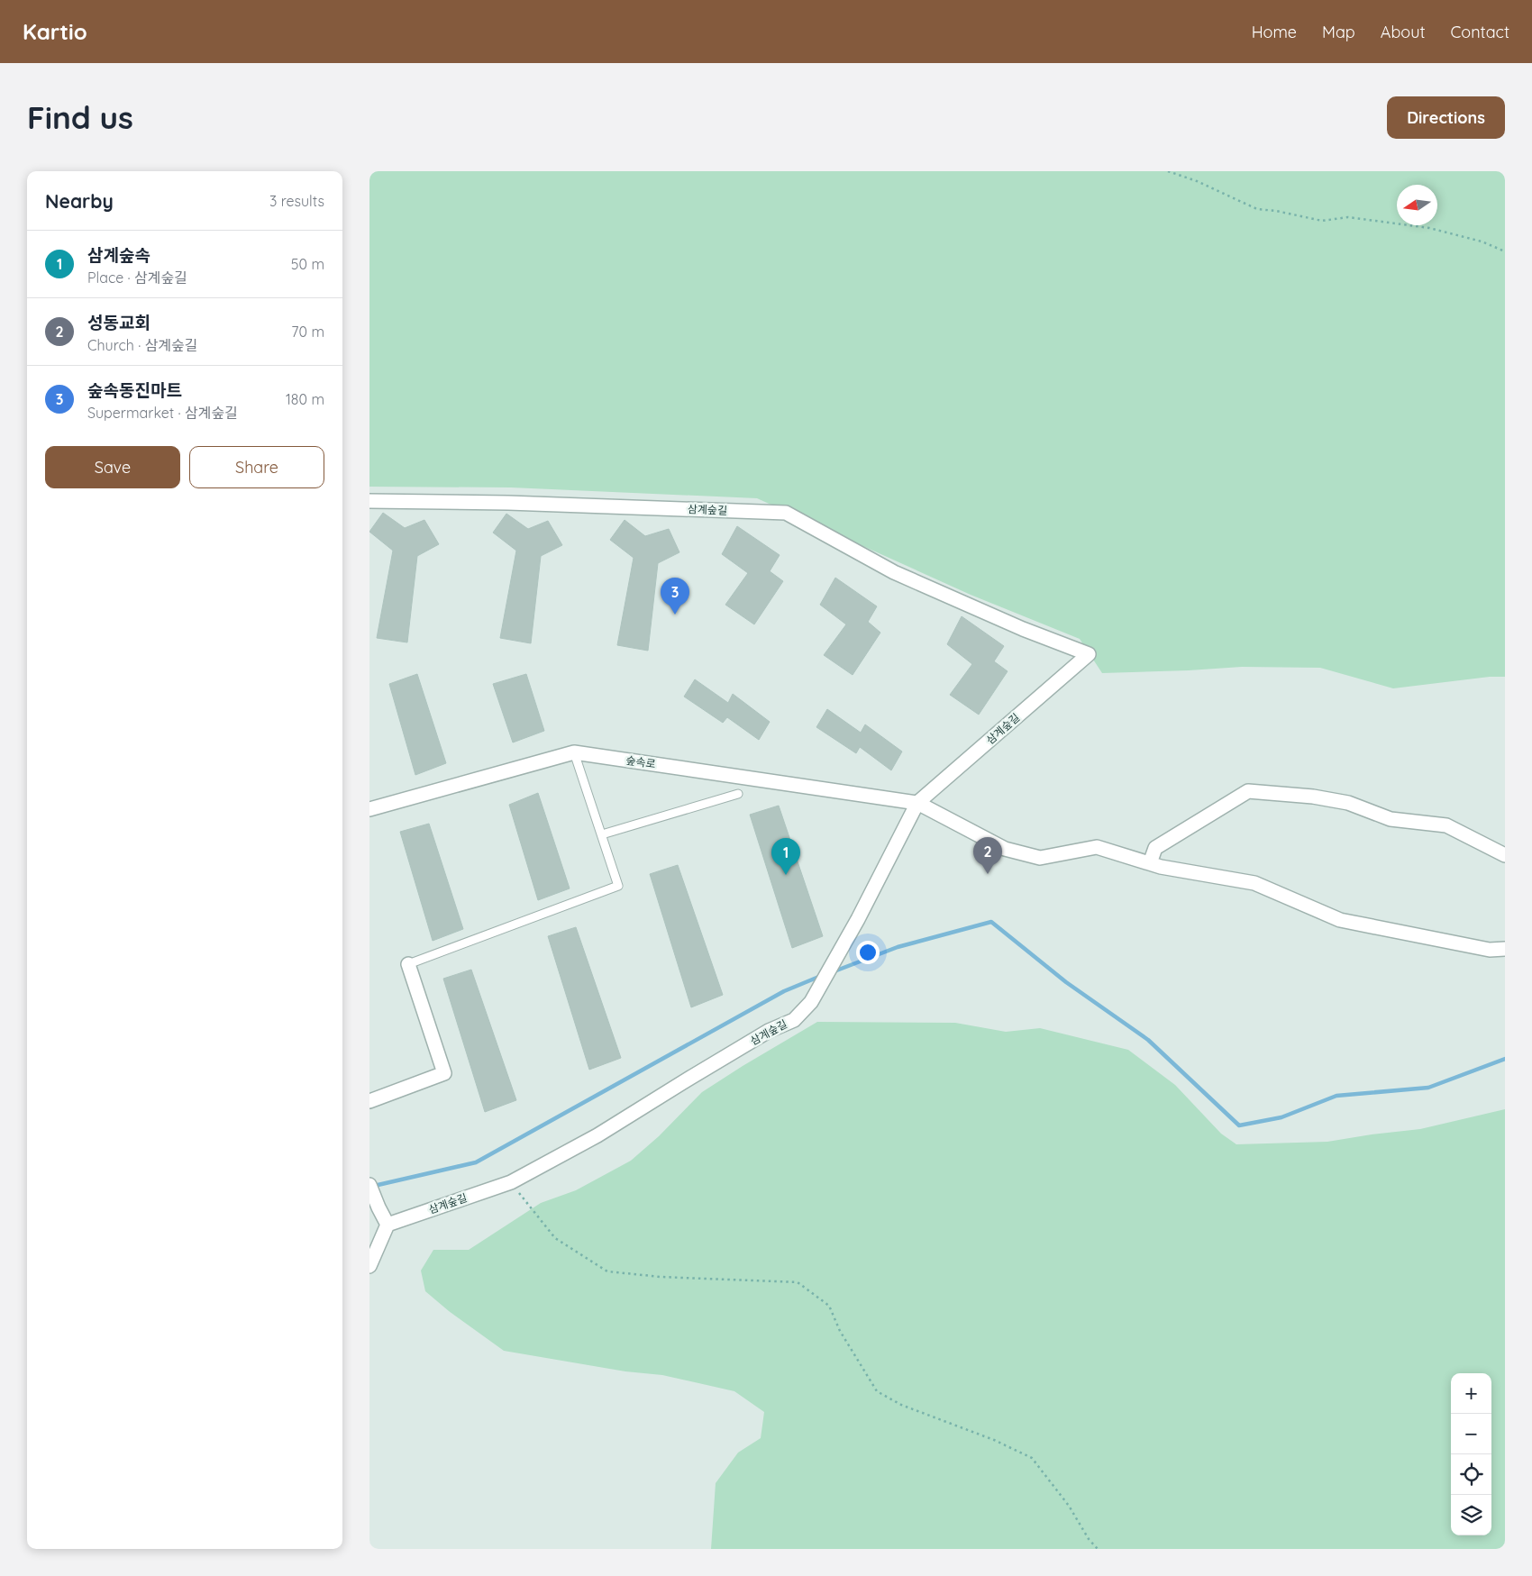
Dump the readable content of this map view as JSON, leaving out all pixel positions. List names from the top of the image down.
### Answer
{
  "streets": {
    "street": ["삼계숲길", "숲속로"]
  },
  "crossings": [
    ["삼계숲길", "숲속로"]
  ],
  "north": "left",
  "page": {
    "header": "Kartio",
    "nav": [
      "Home",
      "Map",
      "About",
      "Contact"
    ],
    "buttons": [
      "Directions",
      ["Save", "Share"]
    ],
    "title": "Find us",
    "heading": ["Nearby", "3 results"],
    "list": [
      {
        "mark": "1",
        "name": "삼계숲속",
        "note": "Place · 삼계숲길",
        "value": "50 m"
      },
      {
        "mark": "2",
        "name": "성동교회",
        "note": "Church · 삼계숲길",
        "value": "70 m"
      },
      {
        "mark": "3",
        "name": "숲속동진마트",
        "note": "Supermarket · 삼계숲길",
        "value": "180 m"
      }
    ],
    "pins": ["3", "2", "1"],
    "map_buttons": ["+", "−"]
  }
}
